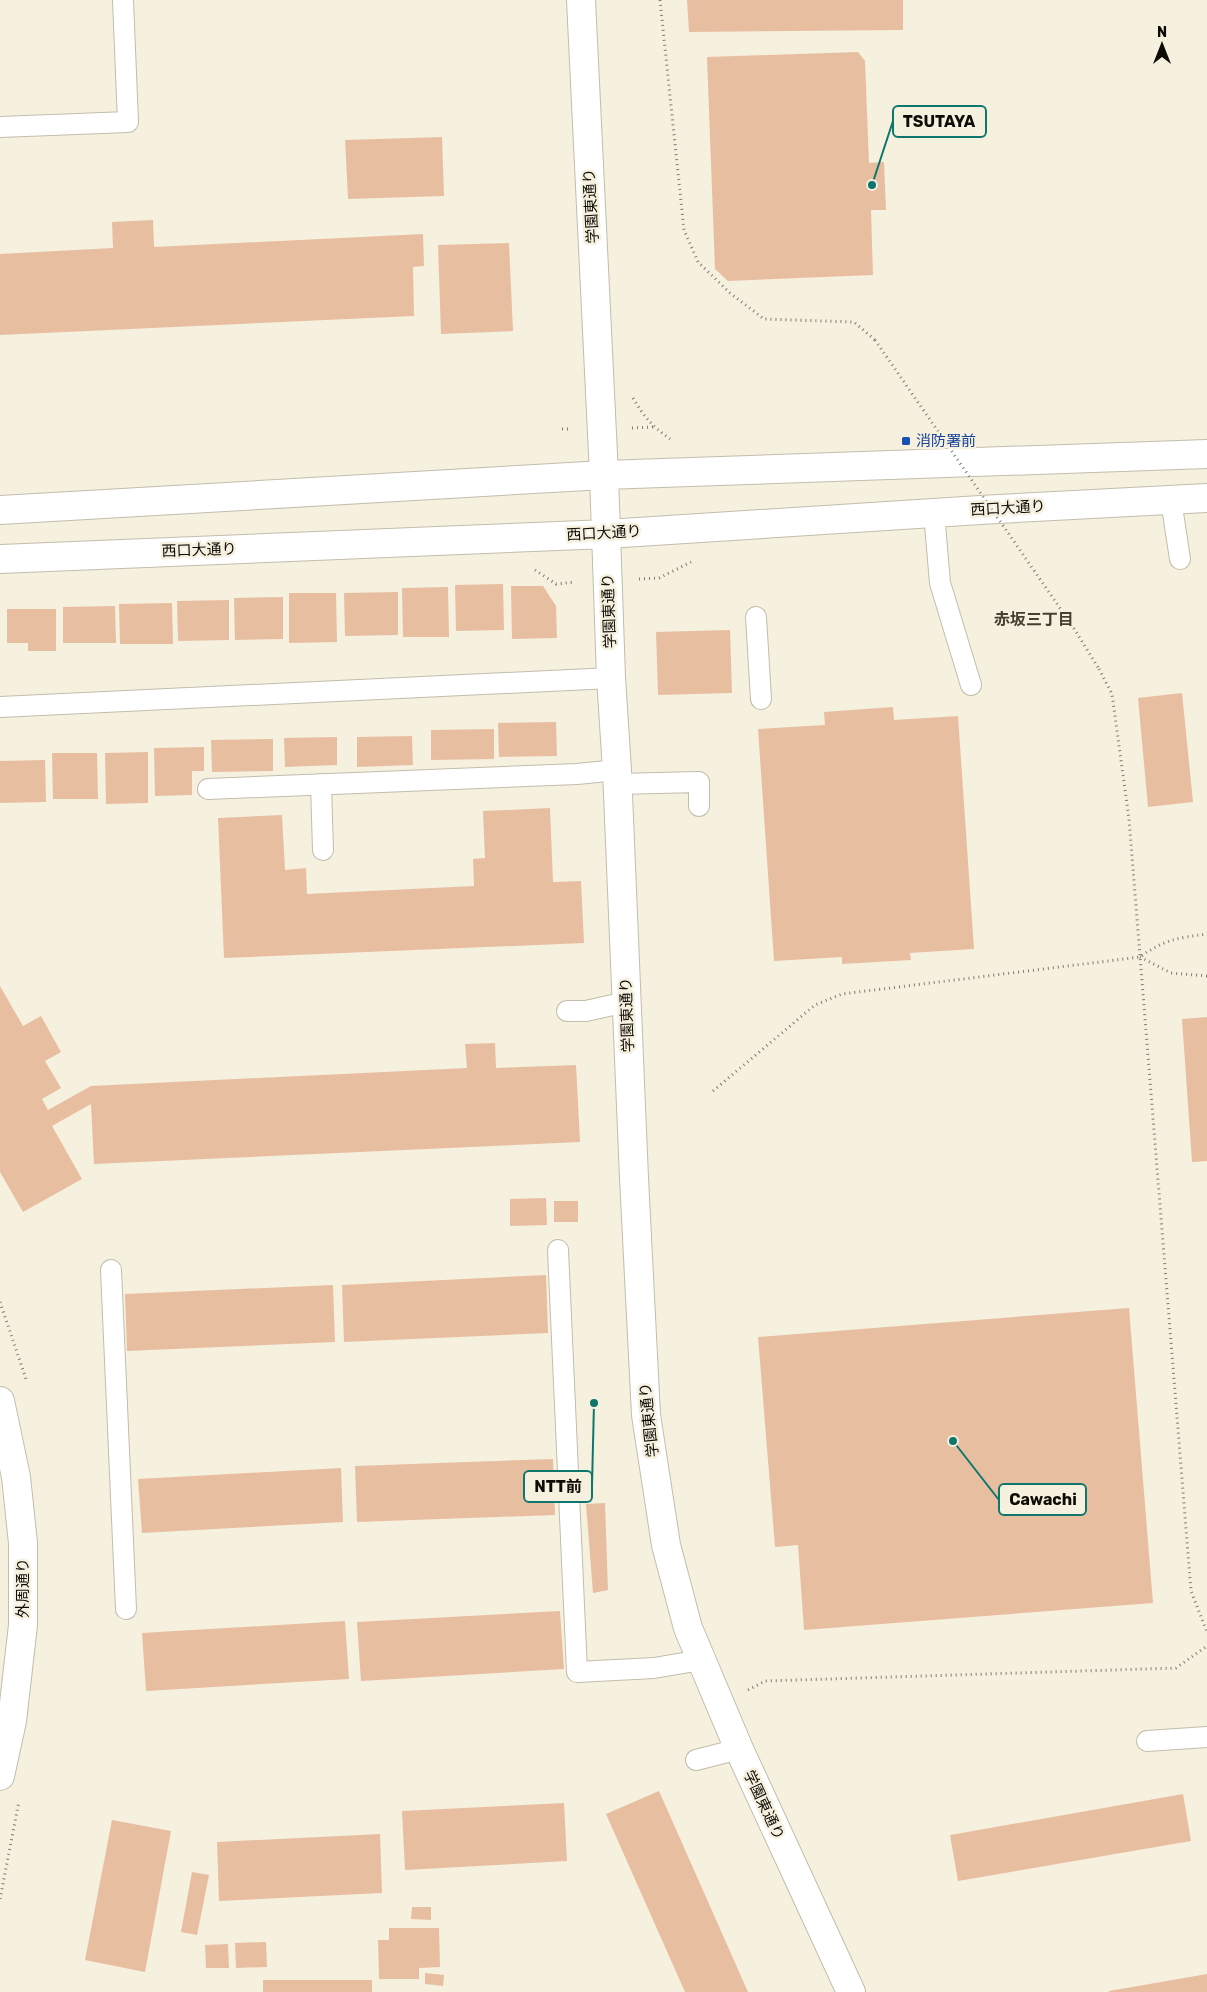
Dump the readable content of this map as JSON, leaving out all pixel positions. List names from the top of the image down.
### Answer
{
  "streets": {
    "street": ["学園東通り", "西口大通り", "外周通り"]
  },
  "crossings": [
    ["学園東通り", "西口大通り"]
  ],
  "districts": ["赤坂三丁目"],
  "places": {
    "other": ["TSUTAYA", "NTT前", "Cawachi"],
    "transit": ["消防署前"]
  },
  "north": "top"
}
